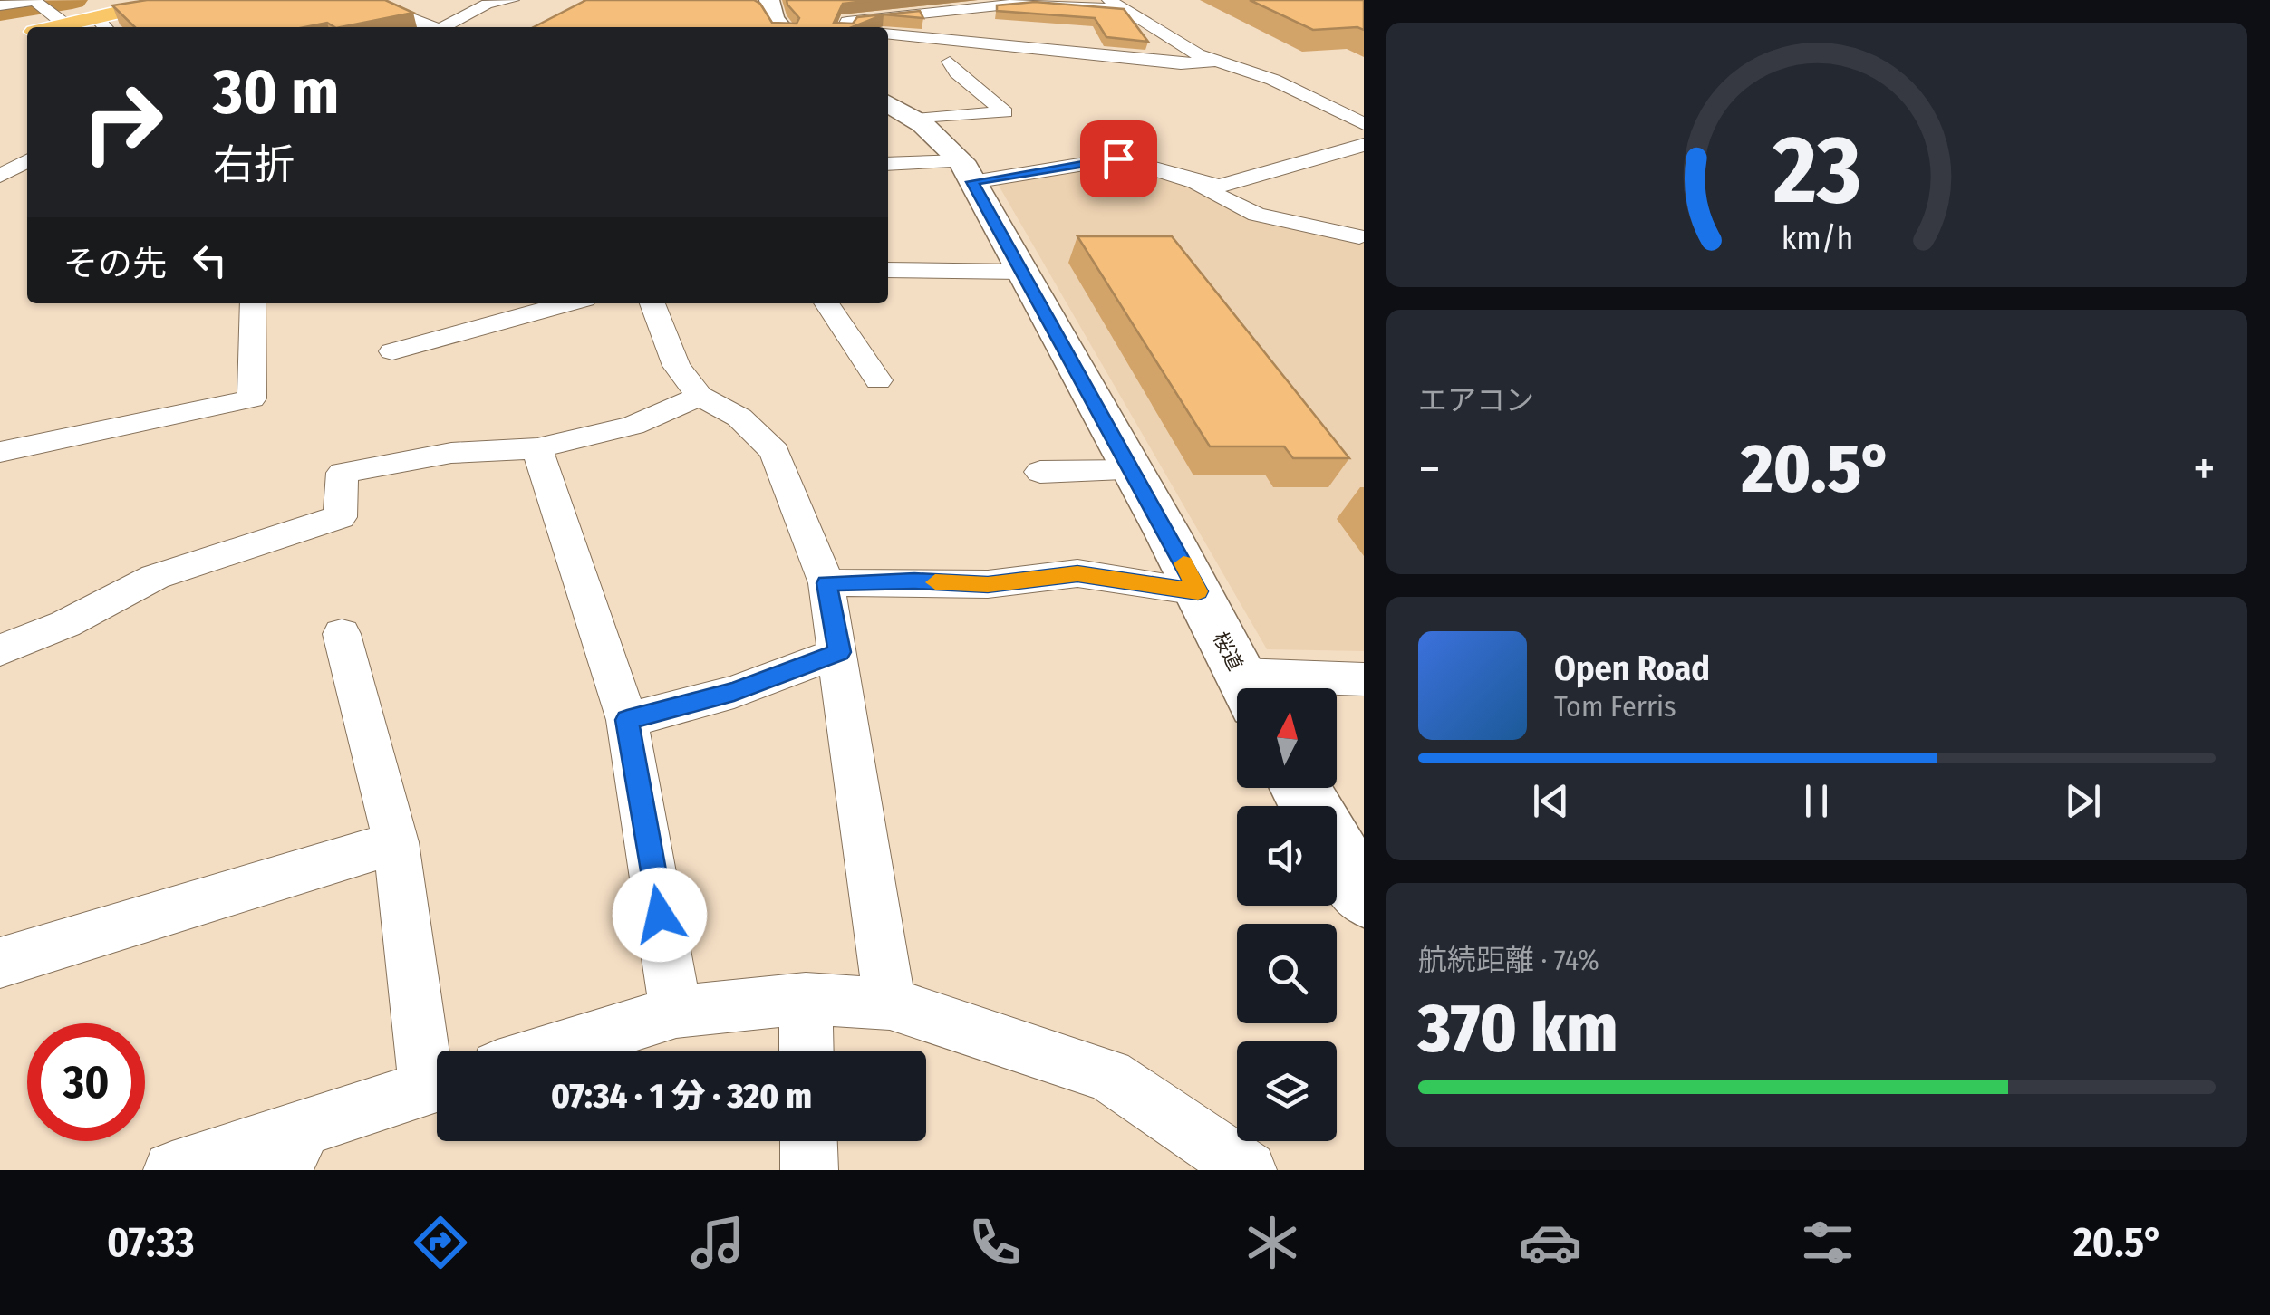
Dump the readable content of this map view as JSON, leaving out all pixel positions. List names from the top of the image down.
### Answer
{
  "streets": {
    "street": ["桜道"]
  },
  "north": "top",
  "page": {
    "turn": ["30 m", "右折"],
    "then": "その先",
    "tile": [
      "エアコン",
      ["航続距離 · 74%", "370 km"]
    ],
    "heat": ["−", "20.5°", "+"],
    "song": ["Open Road", "Tom Ferris"],
    "limit": "30",
    "trip": "07:34 · 1 分 · 320 m",
    "tabs": ["07:33", "20.5°"],
    "gauge": ["23", "km/h"]
  }
}
